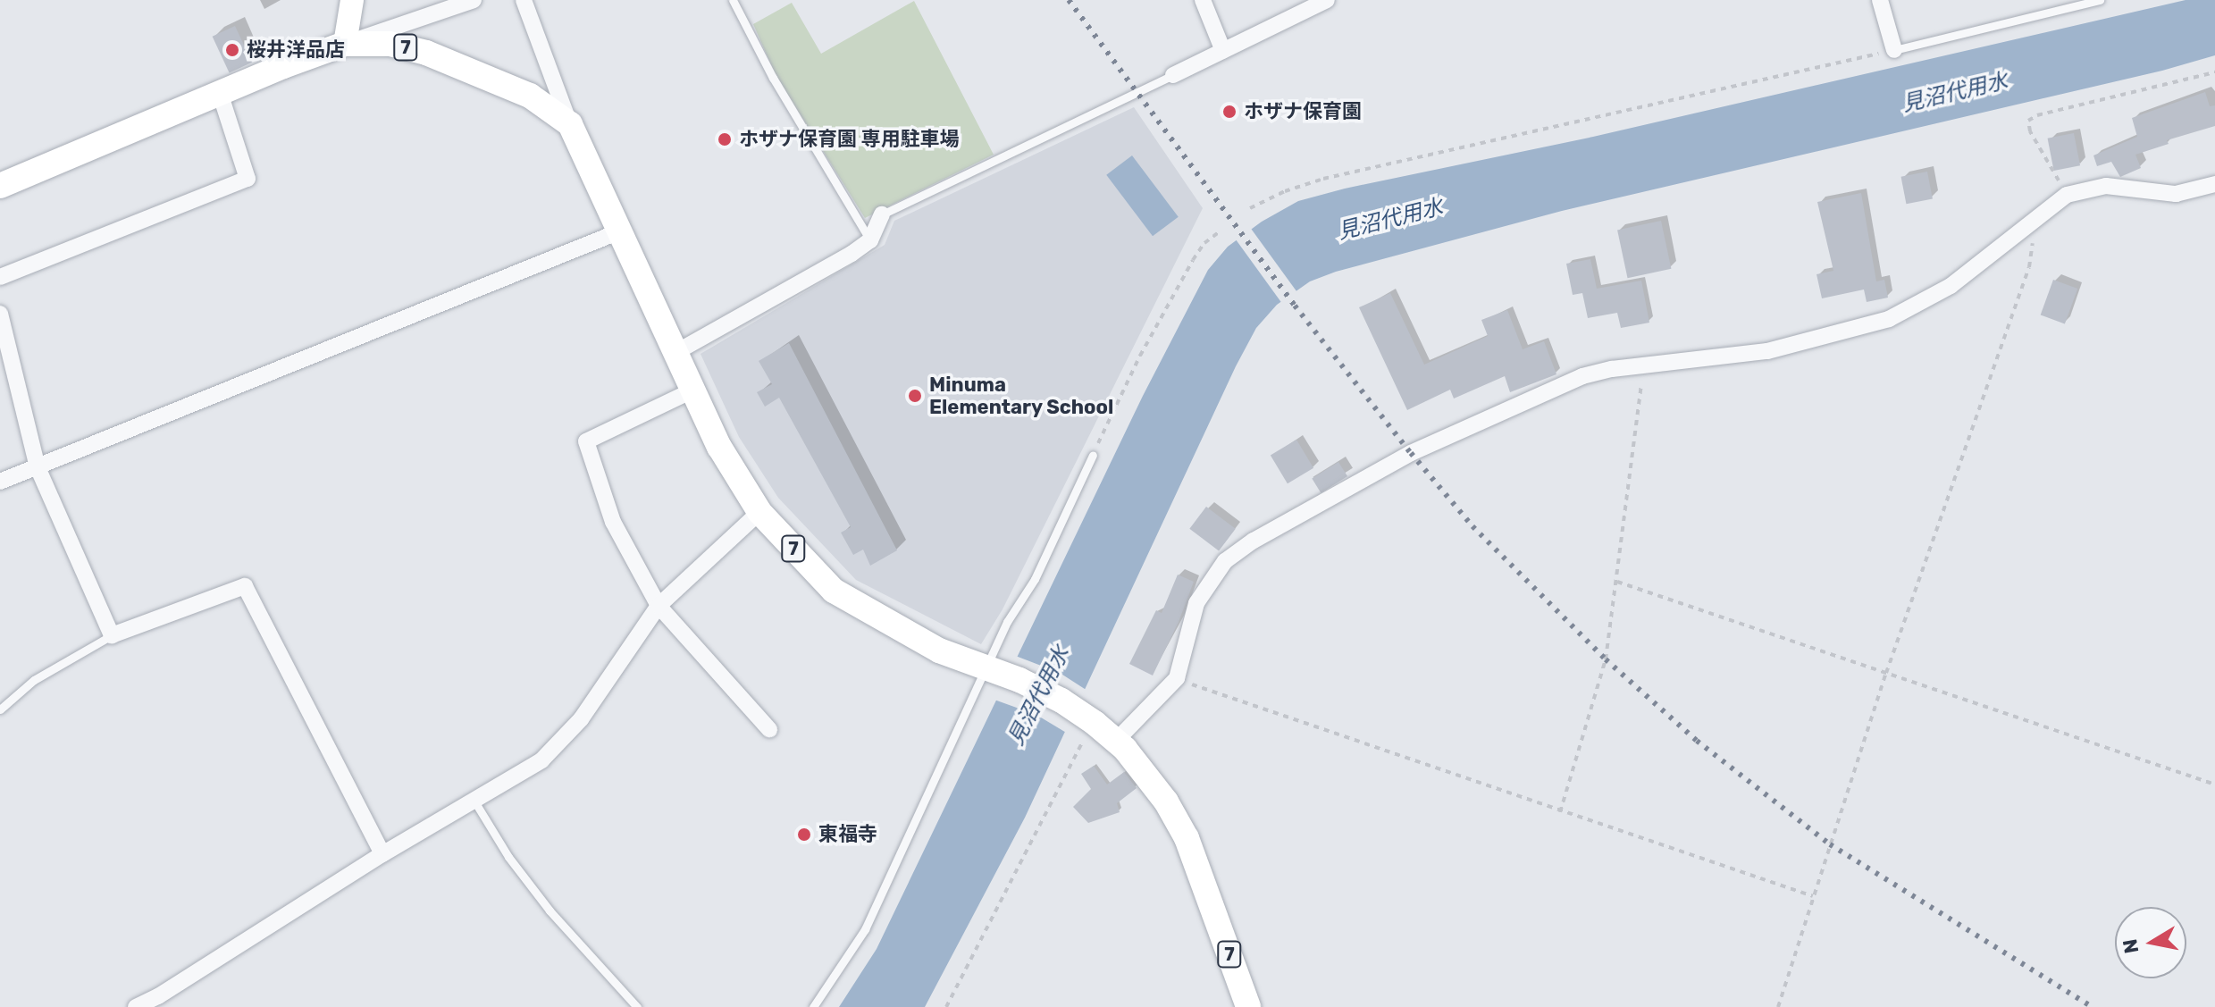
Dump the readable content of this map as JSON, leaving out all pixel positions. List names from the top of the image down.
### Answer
{
  "streets": {
    "main road": ["7"]
  },
  "water": ["見沼代用水"],
  "places": [
    "桜井洋品店",
    "ホザナ保育園",
    "ホザナ保育園 専用駐車場",
    "Minuma Elementary School",
    "東福寺"
  ],
  "north": "left"
}
